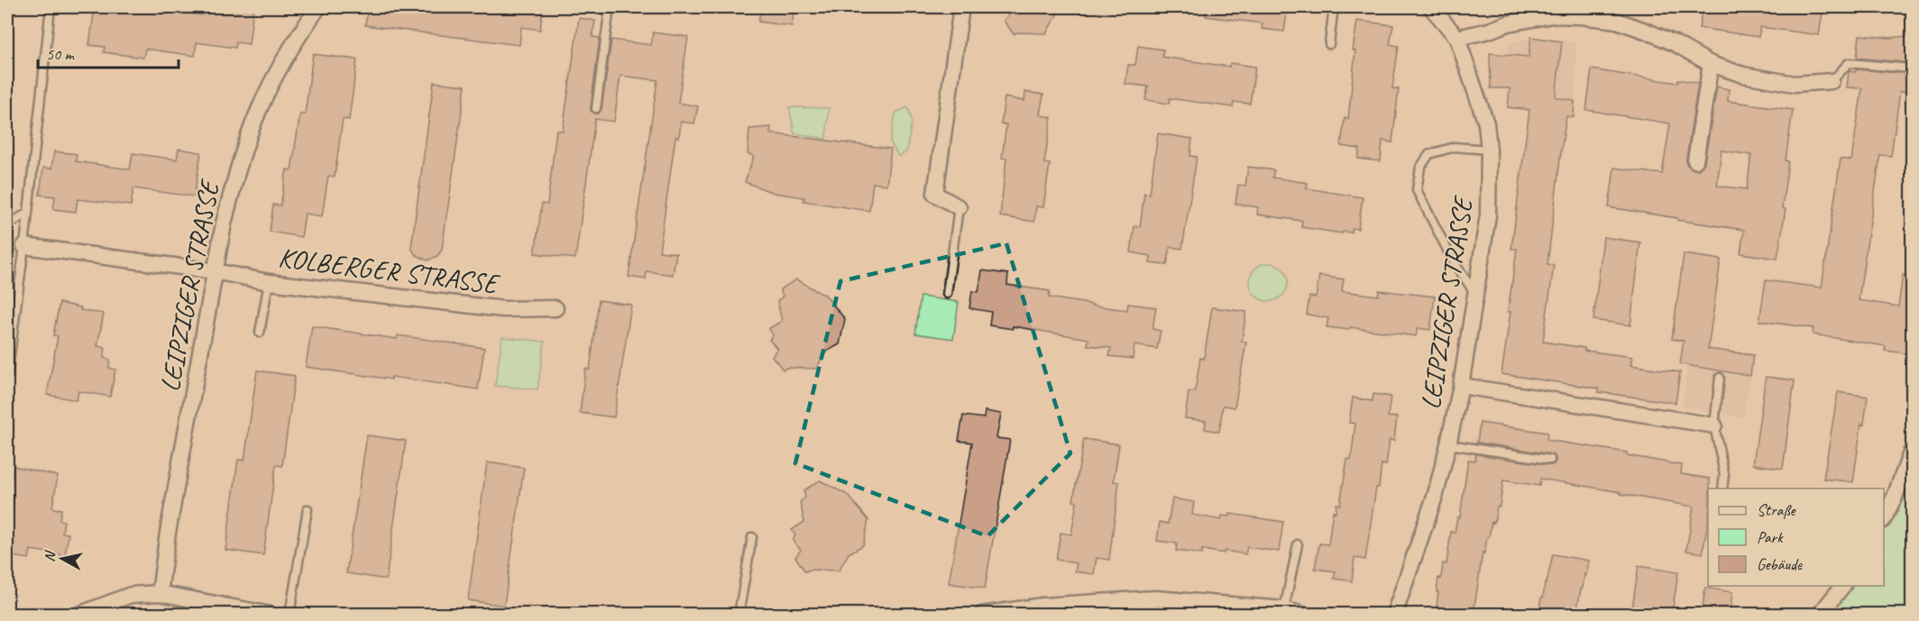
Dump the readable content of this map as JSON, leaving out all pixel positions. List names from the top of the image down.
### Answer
{
  "streets": {
    "street": ["KOLBERGER STRASSE", "LEIPZIGER STRASSE"]
  },
  "crossings": [
    ["KOLBERGER STRASSE", "LEIPZIGER STRASSE"]
  ],
  "legend": ["Straße", "Park", "Gebäude"],
  "scale_bar": "50 m",
  "north": "left"
}
